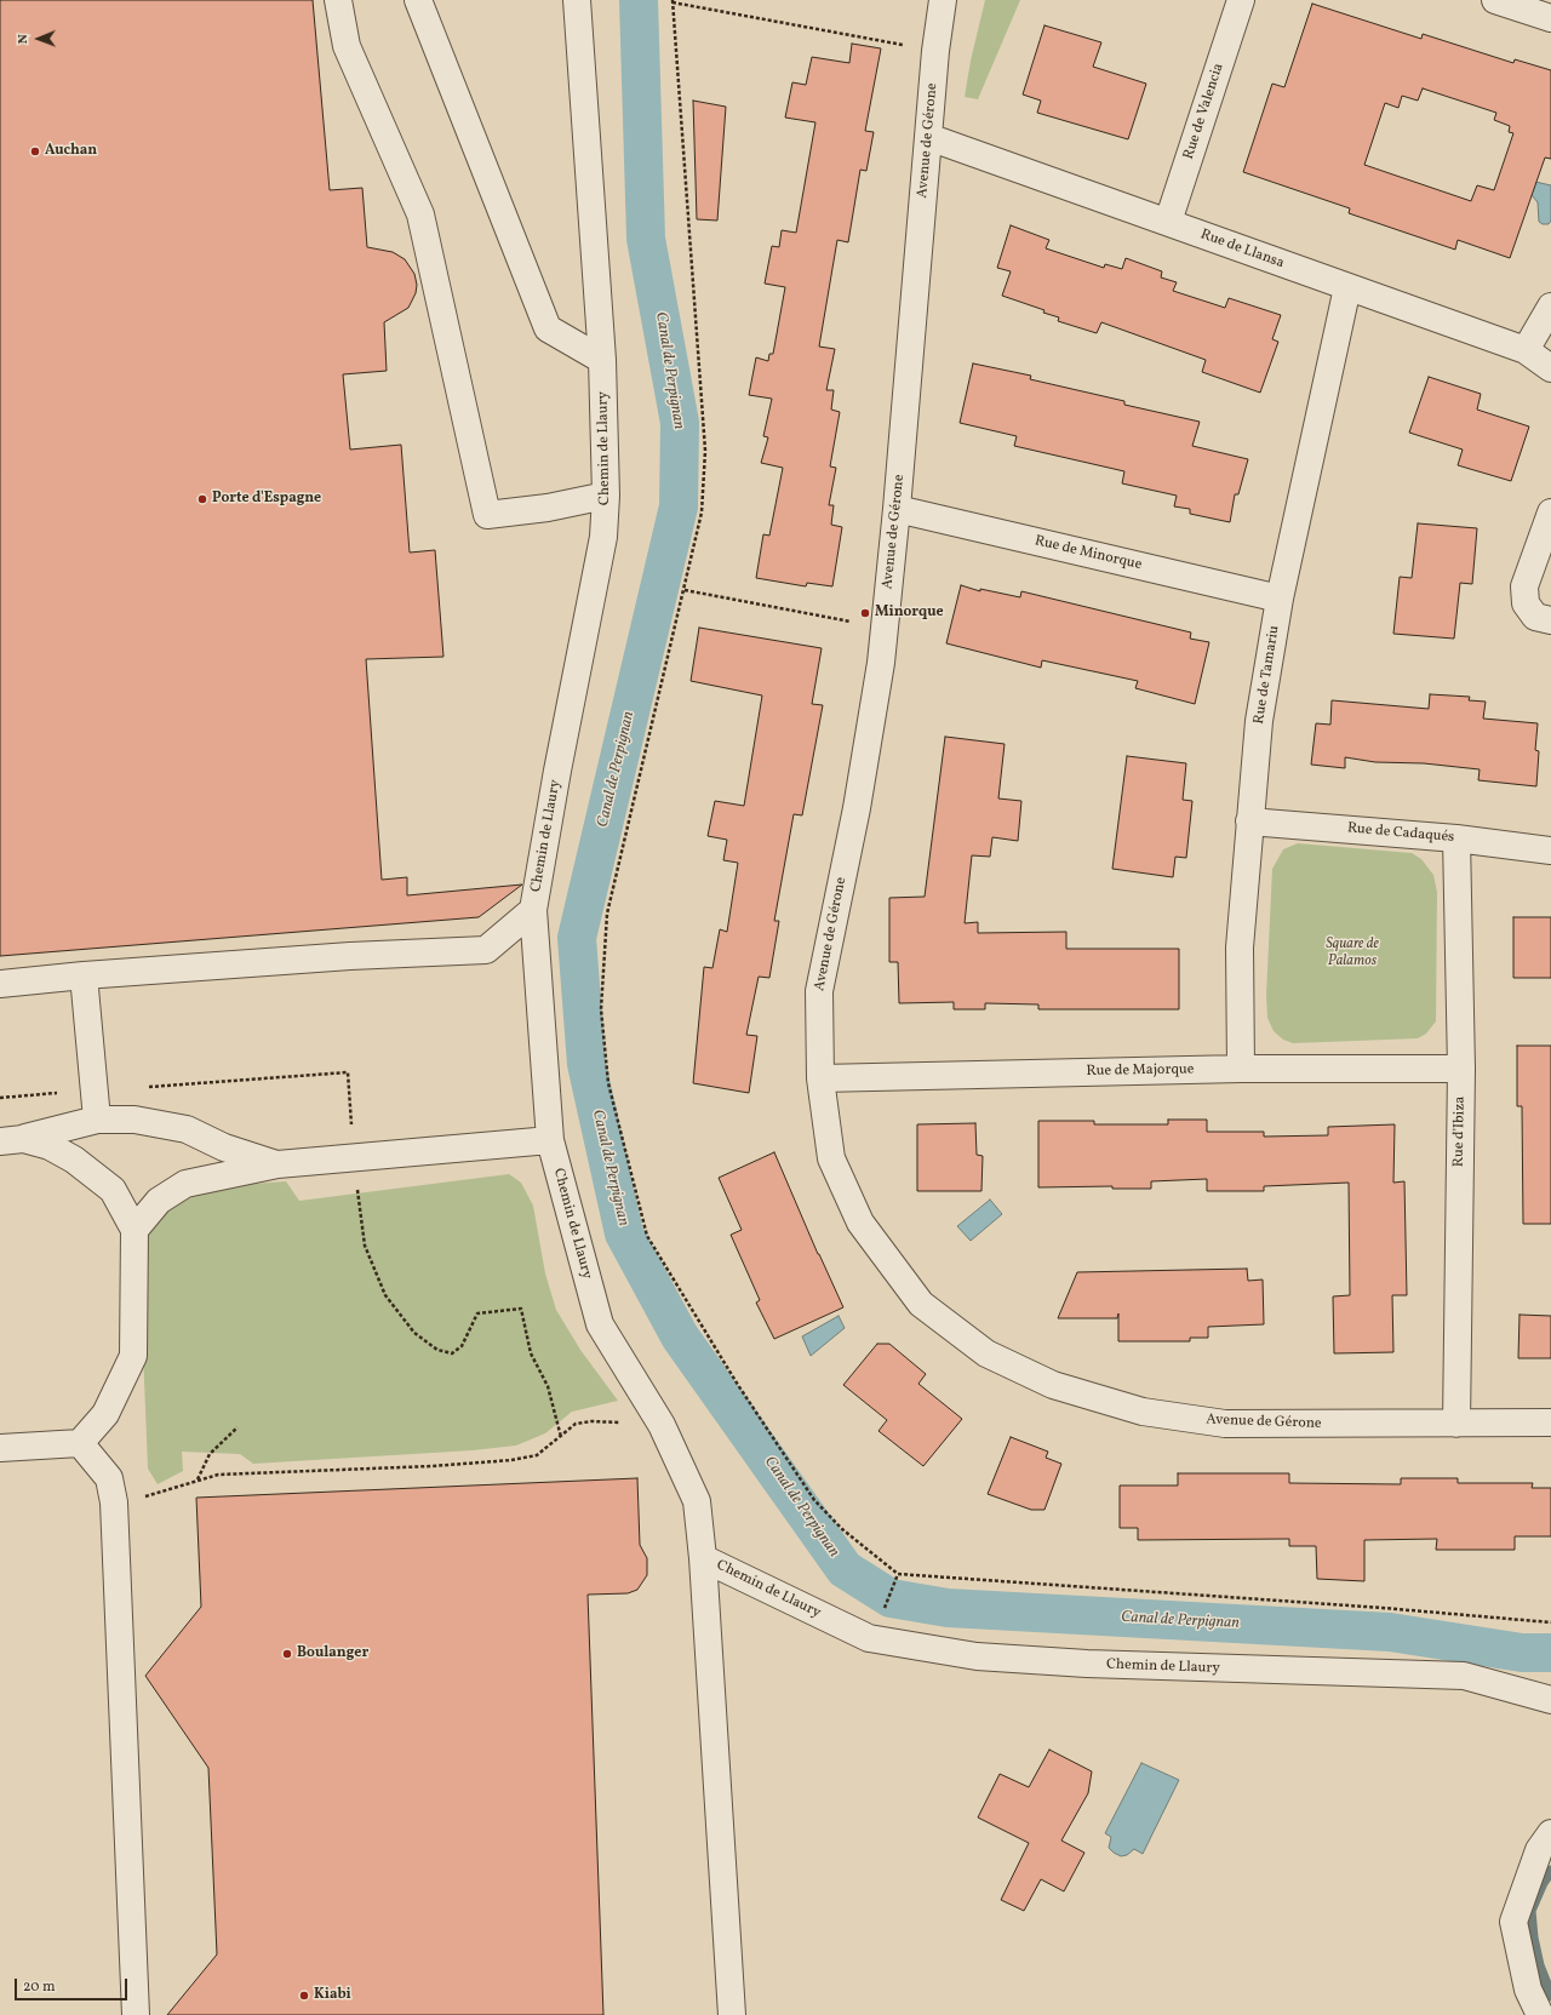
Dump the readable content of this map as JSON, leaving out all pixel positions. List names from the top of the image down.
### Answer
{
  "streets": {
    "street": [
      "Rue de Valencia",
      "Avenue de Gérone",
      "Rue de Llansa",
      "Chemin de Llaury",
      "Rue de Minorque",
      "Rue de Tamariu",
      "Rue de Cadaqués",
      "Rue de Majorque",
      "Rue d'Ibiza"
    ]
  },
  "crossings": [
    ["Rue de Valencia", "Rue de Llansa"],
    ["Avenue de Gérone", "Rue de Llansa"],
    ["Avenue de Gérone", "Rue de Minorque"],
    ["Avenue de Gérone", "Rue de Majorque"],
    ["Avenue de Gérone", "Rue d'Ibiza"],
    ["Rue de Llansa", "Rue de Tamariu"],
    ["Rue de Minorque", "Rue de Tamariu"],
    ["Rue de Tamariu", "Rue de Cadaqués"],
    ["Rue de Tamariu", "Rue de Majorque"],
    ["Rue de Cadaqués", "Rue d'Ibiza"],
    ["Rue de Majorque", "Rue d'Ibiza"]
  ],
  "water": ["Canal de Perpignan"],
  "parks": ["Square de Palamos"],
  "places": [
    "Auchan",
    "Porte d'Espagne",
    "Minorque",
    "Boulanger",
    "Kiabi"
  ],
  "scale_bar": "20 m",
  "north": "left"
}
